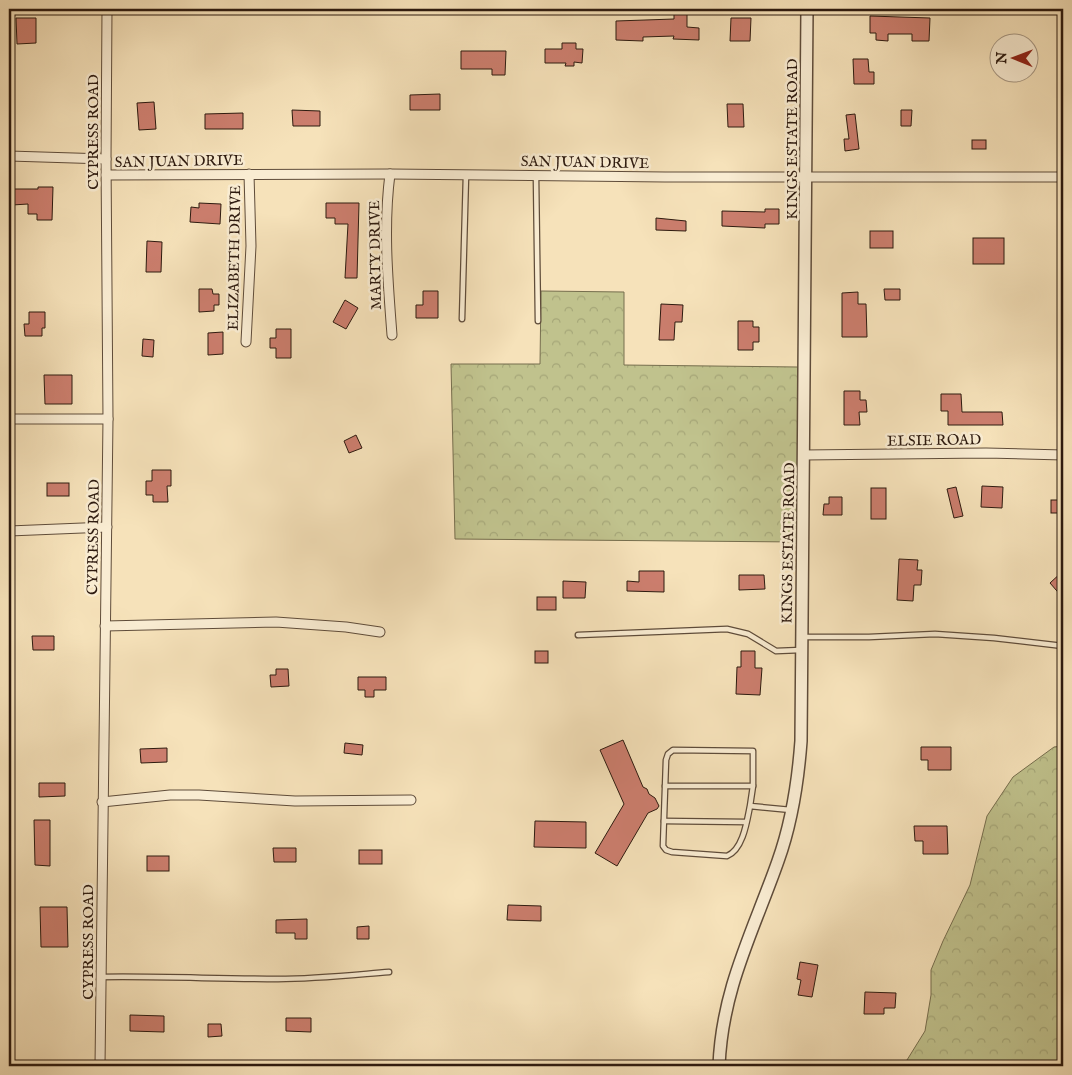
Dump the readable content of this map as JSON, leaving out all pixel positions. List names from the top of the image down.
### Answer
{
  "streets": {
    "street": [
      "CYPRESS ROAD",
      "KINGS ESTATE ROAD",
      "SAN JUAN DRIVE",
      "MARTY DRIVE",
      "ELIZABETH DRIVE",
      "ELSIE ROAD"
    ]
  },
  "crossings": [
    ["CYPRESS ROAD", "SAN JUAN DRIVE"],
    ["KINGS ESTATE ROAD", "SAN JUAN DRIVE"],
    ["KINGS ESTATE ROAD", "ELSIE ROAD"],
    ["SAN JUAN DRIVE", "MARTY DRIVE"],
    ["SAN JUAN DRIVE", "ELIZABETH DRIVE"]
  ],
  "north": "left"
}
